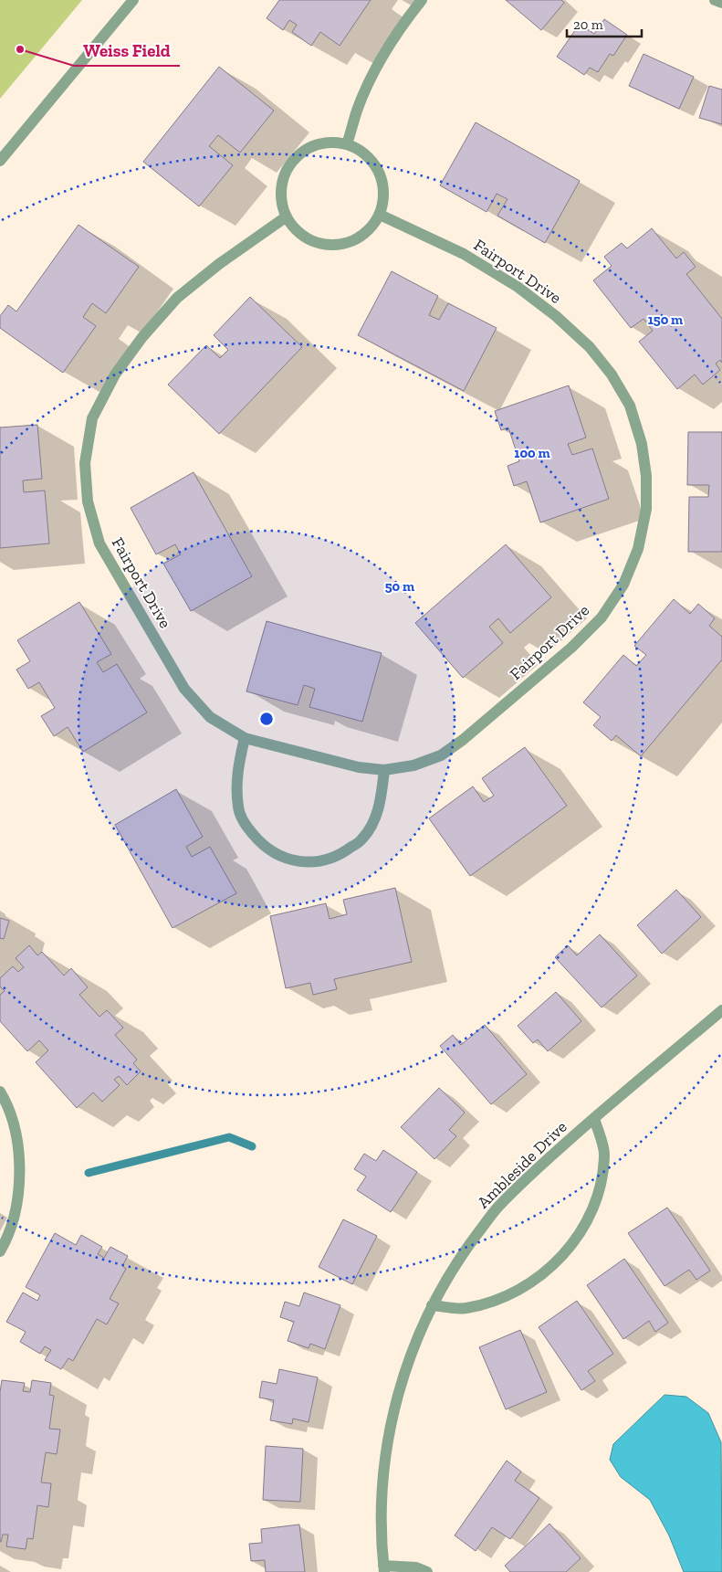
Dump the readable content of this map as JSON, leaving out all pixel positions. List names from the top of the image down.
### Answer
{
  "streets": {
    "street": ["Fairport Drive", "Ambleside Drive"]
  },
  "places": ["Weiss Field"],
  "scale_bar": "20 m",
  "rings": ["150 m", "100 m", "50 m"]
}
